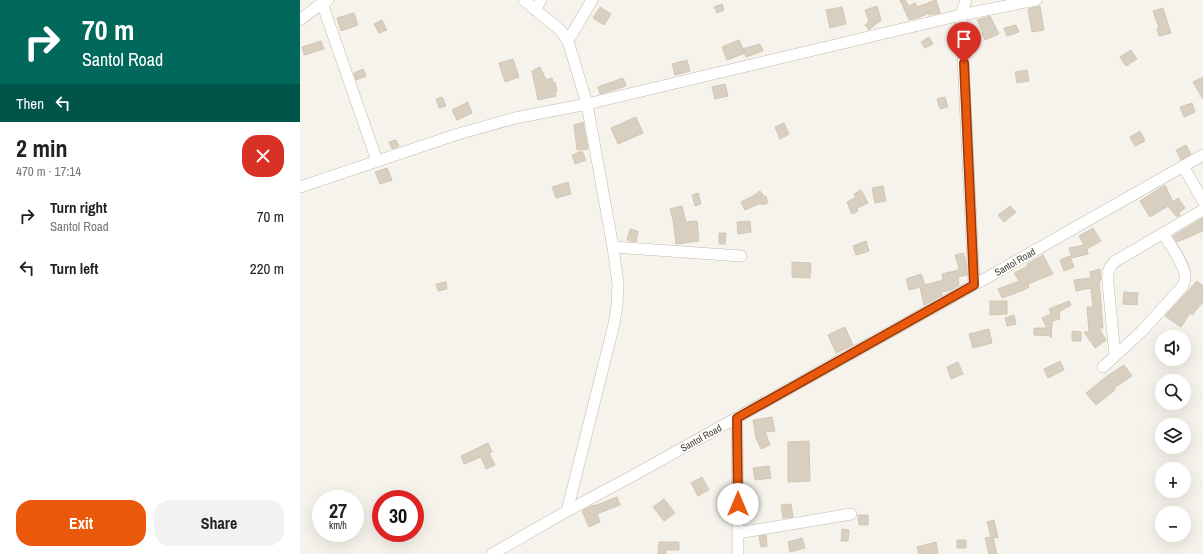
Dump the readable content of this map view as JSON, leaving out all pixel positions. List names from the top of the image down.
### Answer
{
  "streets": {
    "street": ["Santol Road"]
  },
  "page": {
    "turn": ["70 m", "Santol Road"],
    "then": "Then",
    "heading": ["2 min", "470 m · 17:14"],
    "list": [
      {
        "name": "Turn right",
        "note": "Santol Road",
        "value": "70 m"
      },
      {
        "name": "Turn left",
        "value": "220 m"
      }
    ],
    "map_buttons": ["+", "−"],
    "speed": "27 km/h",
    "limit": "30",
    "buttons": ["Exit", "Share"]
  }
}
